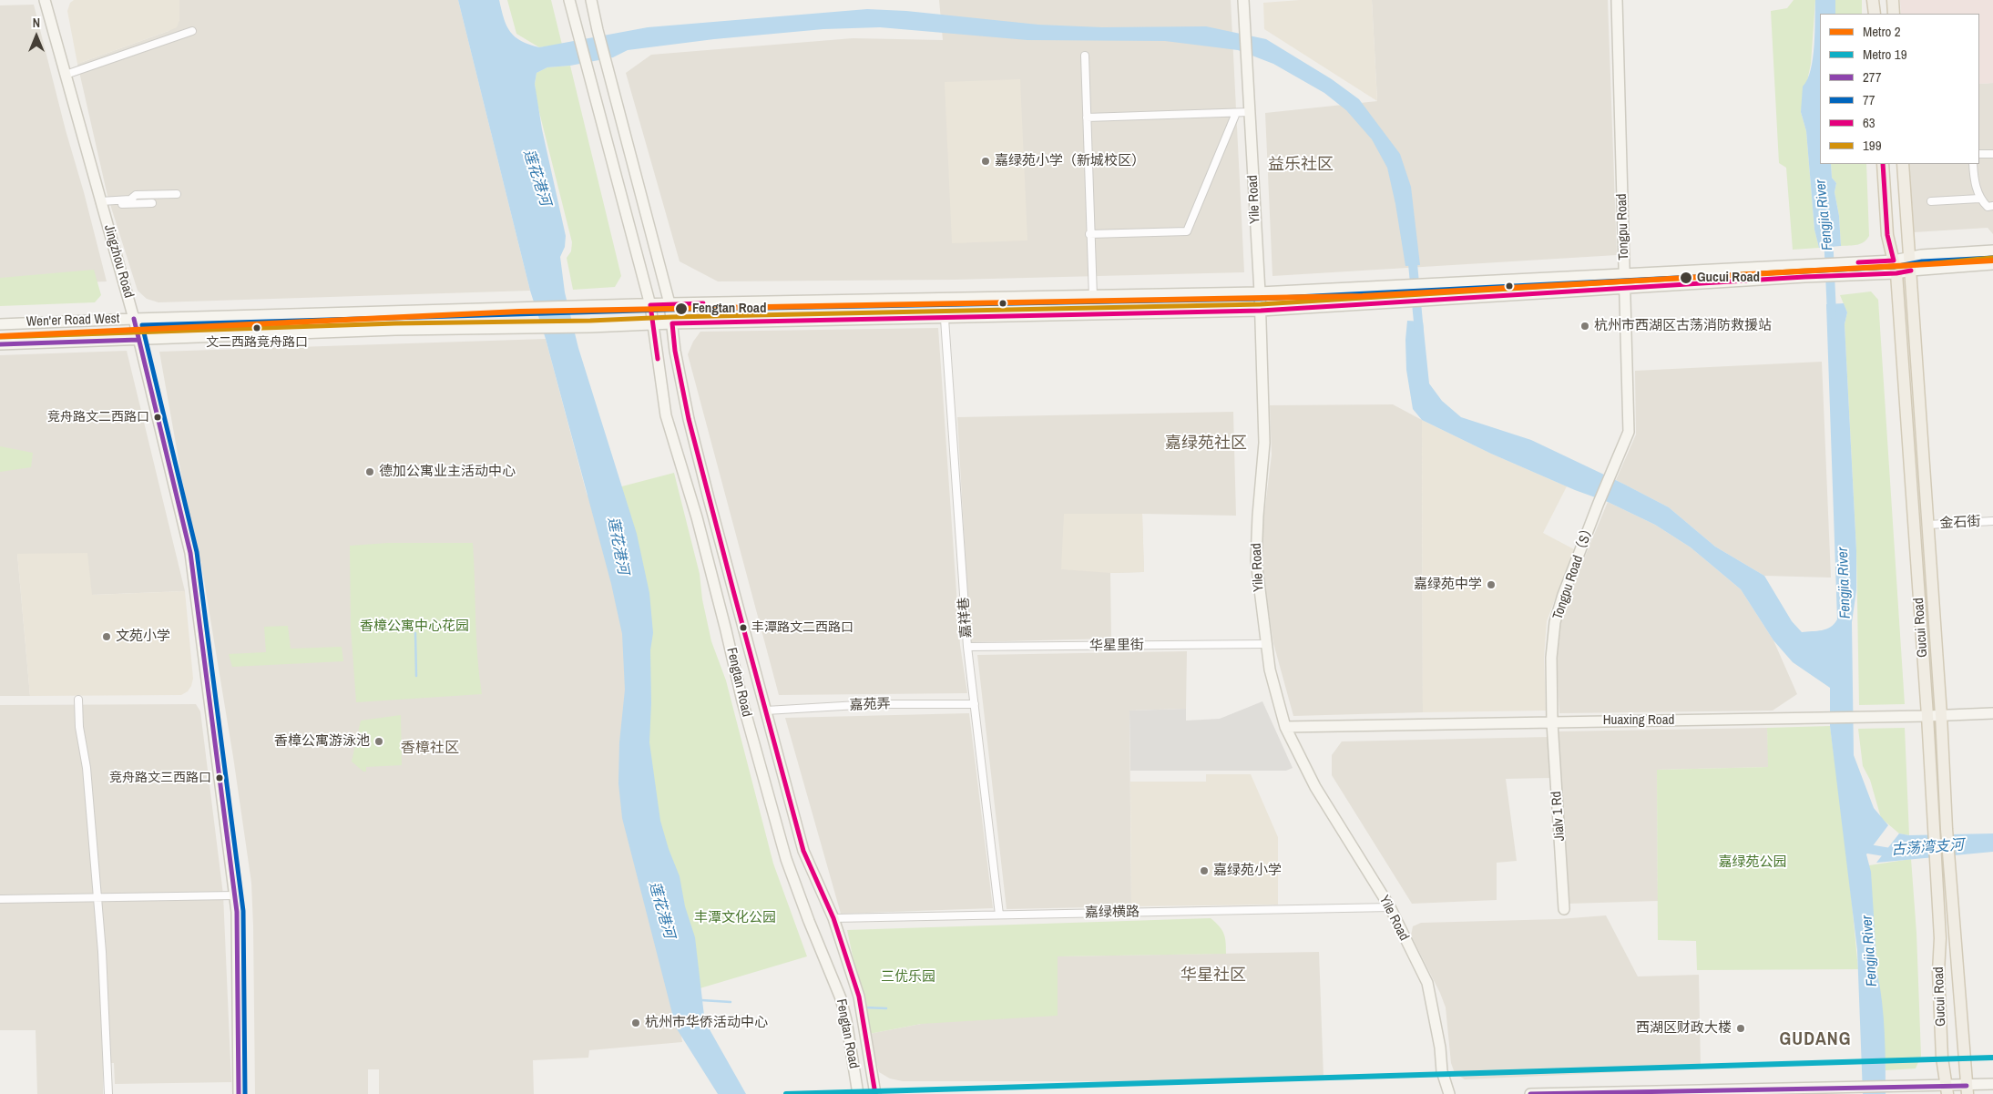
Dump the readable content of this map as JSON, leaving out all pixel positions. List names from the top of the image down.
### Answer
{
  "streets": {
    "main road": [
      "Yile Road",
      "Tongpu Road",
      "Jingzhou Road",
      "Wen'er Road West",
      "Tongpu Road（S）",
      "Gucui Road",
      "Fengtan Road",
      "Huaxing Road",
      "Jialv 1 Rd"
    ],
    "street": [
      "金石街",
      "嘉祥巷",
      "华星里街",
      "嘉苑弄",
      "嘉绿横路"
    ]
  },
  "crossings": [
    ["Yile Road", "Wen'er Road West"],
    ["Yile Road", "华星里街"],
    ["Yile Road", "Huaxing Road"],
    ["Yile Road", "嘉绿横路"],
    ["Tongpu Road", "Wen'er Road West"],
    ["Tongpu Road", "Tongpu Road（S）"],
    ["Jingzhou Road", "Wen'er Road West"],
    ["Wen'er Road West", "嘉祥巷"],
    ["Wen'er Road West", "Gucui Road"],
    ["Wen'er Road West", "Fengtan Road"],
    ["金石街", "Gucui Road"],
    ["Tongpu Road（S）", "Huaxing Road"],
    ["Tongpu Road（S）", "Jialv 1 Rd"],
    ["嘉祥巷", "华星里街"],
    ["嘉祥巷", "嘉苑弄"],
    ["嘉祥巷", "嘉绿横路"],
    ["Gucui Road", "Huaxing Road"],
    ["Fengtan Road", "嘉苑弄"],
    ["Fengtan Road", "嘉绿横路"],
    ["Huaxing Road", "Jialv 1 Rd"]
  ],
  "districts": [
    "益乐社区",
    "嘉绿苑社区",
    "香樟社区",
    "华星社区",
    "GUDANG"
  ],
  "water": ["莲花港河", "Fengjia River", "古荡湾支河"],
  "parks": [
    "香樟公寓中心花园",
    "嘉绿苑公园",
    "丰潭文化公园",
    "三优乐园"
  ],
  "places": [
    "嘉绿苑小学（新城校区）",
    "Gucui Road",
    "Fengtan Road",
    "杭州市西湖区古荡消防救援站",
    "文二西路竞舟路口",
    "竞舟路文二西路口",
    "德加公寓业主活动中心",
    "嘉绿苑中学",
    "丰潭路文二西路口",
    "文苑小学",
    "香樟公寓游泳池",
    "竞舟路文三西路口",
    "嘉绿苑小学",
    "杭州市华侨活动中心",
    "西湖区财政大楼"
  ],
  "lines": [
    "transit line 63",
    "transit line 77",
    "transit line 199",
    "metro line 2",
    "transit line 277",
    "metro line 19"
  ],
  "legend": [
    "Metro 2",
    "Metro 19",
    "277",
    "77",
    "63",
    "199"
  ],
  "north": "top"
}
